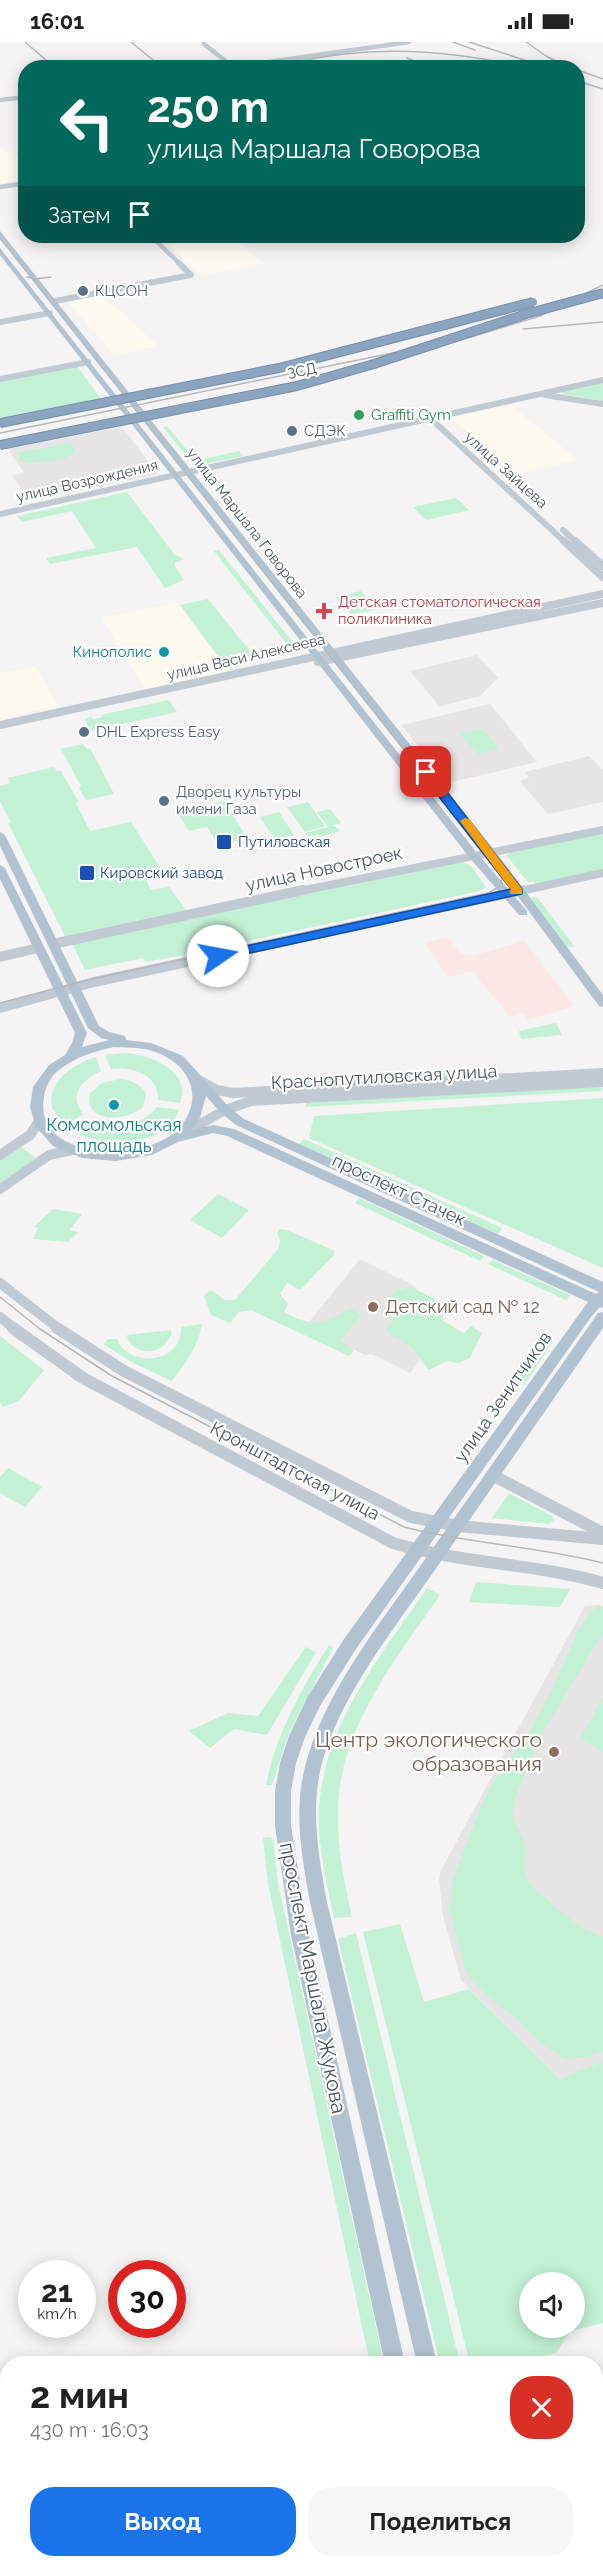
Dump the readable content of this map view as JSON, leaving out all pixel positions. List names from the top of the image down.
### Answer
{
  "streets": {
    "highway": ["ЗСД"],
    "main road": [
      "улица Маршала Говорова",
      "проспект Стачек",
      "улица Зенитчиков",
      "проспект Маршала Жукова"
    ],
    "street": [
      "улица Зайцева",
      "улица Возрождения",
      "улица Васи Алексеева",
      "улица Новостроек",
      "Краснопутиловская улица",
      "Кронштадтская улица"
    ]
  },
  "crossings": [
    ["улица Зайцева", "улица Возрождения"],
    ["улица Возрождения", "улица Маршала Говорова"],
    ["улица Маршала Говорова", "улица Васи Алексеева"],
    ["улица Маршала Говорова", "улица Новостроек"],
    ["Краснопутиловская улица", "проспект Стачек"],
    ["проспект Стачек", "улица Зенитчиков"],
    ["улица Зенитчиков", "Кронштадтская улица"],
    ["улица Зенитчиков", "проспект Маршала Жукова"],
    ["Кронштадтская улица", "проспект Маршала Жукова"]
  ],
  "places": {
    "other": [
      "КЦСОН",
      "Graffiti Gym",
      "СДЭК",
      "Кинополис",
      "DHL Express Easy",
      "Дворец культуры имени Газа",
      "Комсомольская площадь",
      "Детский сад № 12",
      "Центр экологического образования"
    ],
    "health": ["Детская стоматологическая поликлиника"],
    "transit": ["Путиловская", "Кировский завод"]
  },
  "page": {
    "status": "16:01",
    "turn": ["250 m", "улица Маршала Говорова"],
    "then": "Затем",
    "speed": "21 km/h",
    "limit": "30",
    "heading": ["2 мин", "430 m · 16:03"],
    "buttons": ["Выход", "Поделиться"]
  }
}
